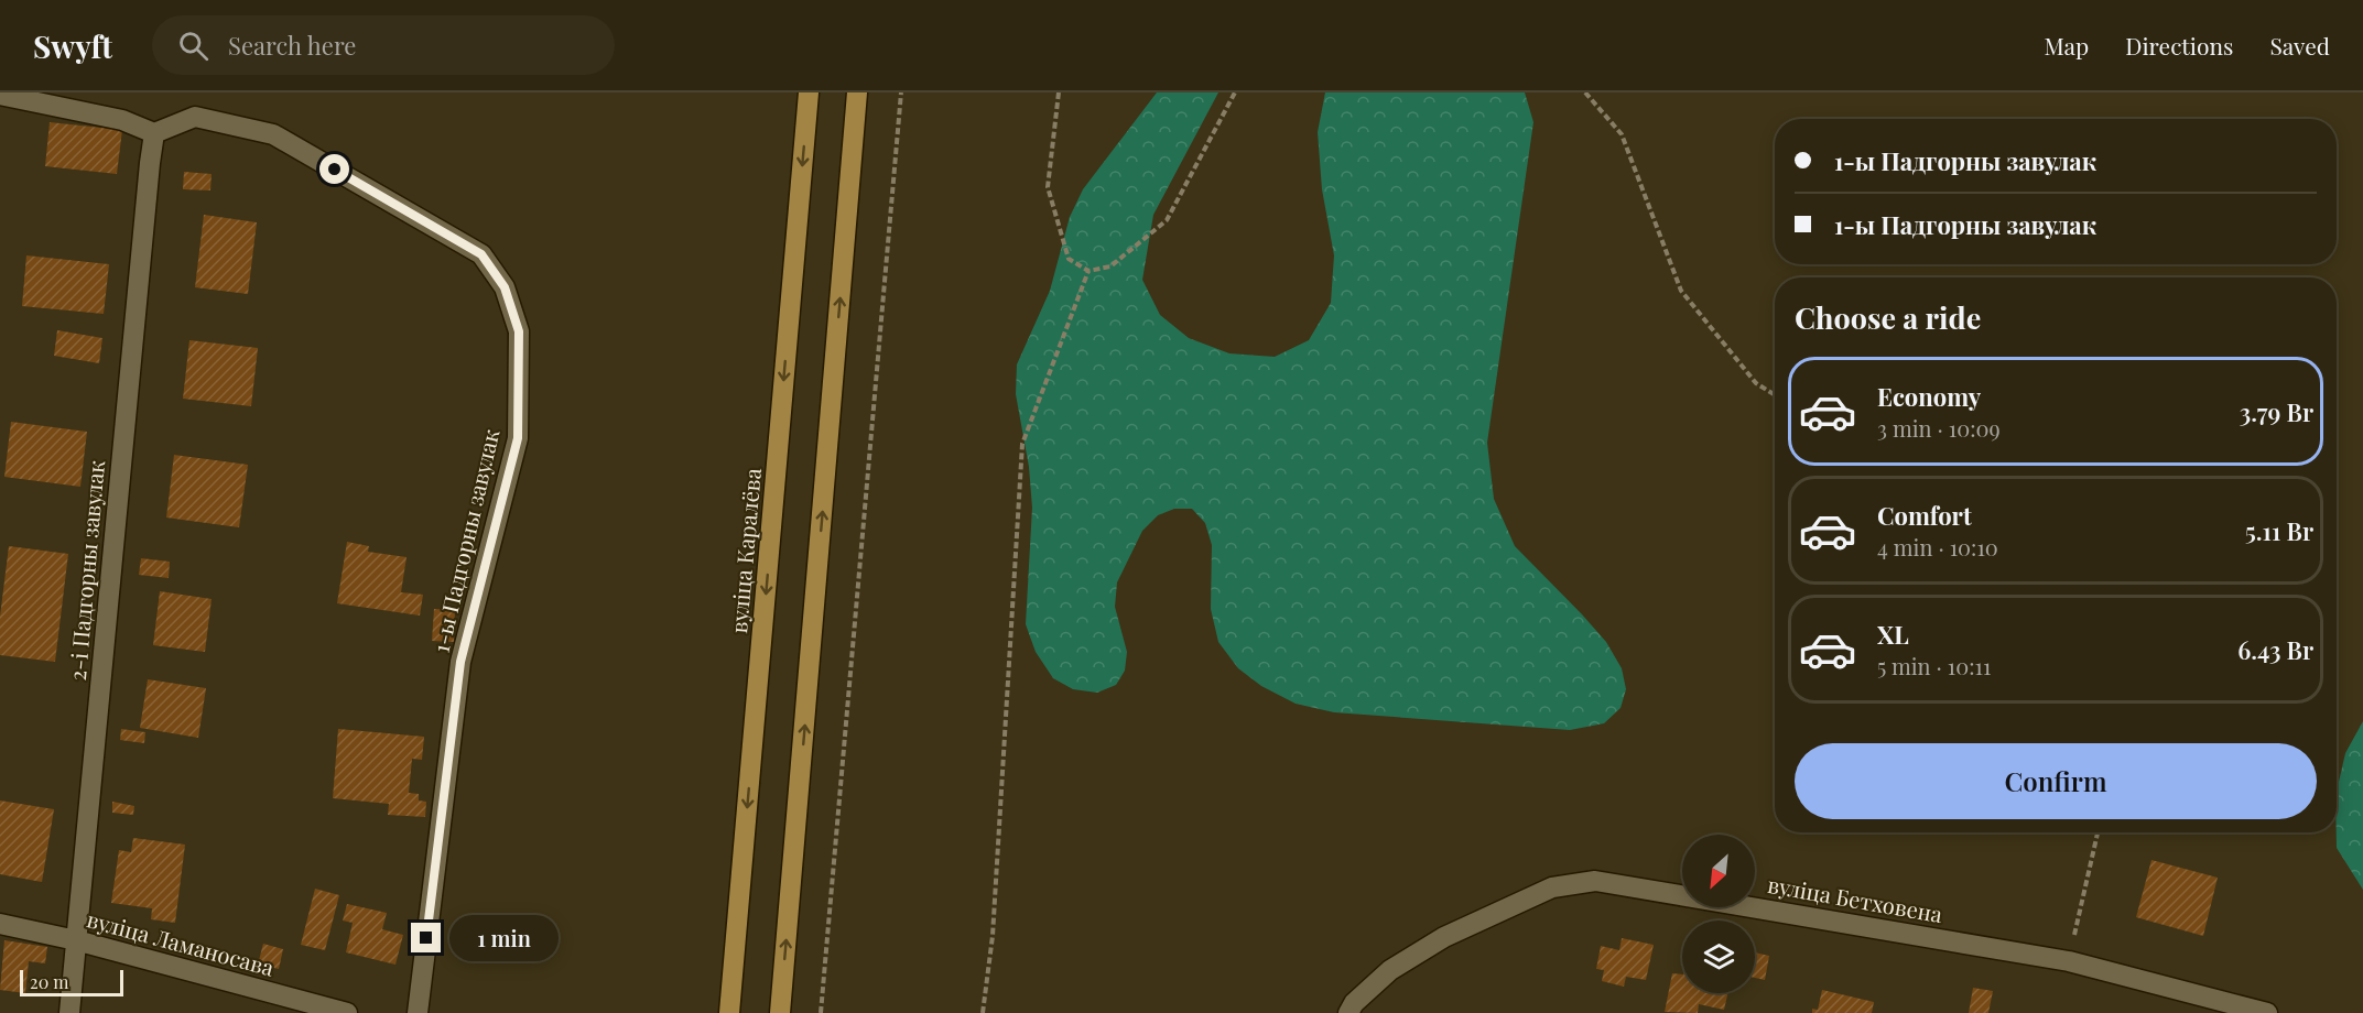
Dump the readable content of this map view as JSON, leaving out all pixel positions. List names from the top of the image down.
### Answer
{
  "streets": {
    "main road": ["вуліца Каралёва"],
    "street": [
      "1-ы Падгорны завулак",
      "2-і Падгорны завулак",
      "вуліца Бетховена",
      "вуліца Ламаносава"
    ]
  },
  "crossings": [
    ["1-ы Падгорны завулак", "2-і Падгорны завулак"],
    ["2-і Падгорны завулак", "вуліца Ламаносава"]
  ],
  "scale_bar": "20 m",
  "north": "bottom left",
  "page": {
    "header": "Swyft",
    "search": "Search here",
    "nav": ["Map", "Directions", "Saved"],
    "banner": ["1-ы Падгорны завулак", "1-ы Падгорны завулак"],
    "heading": "Choose a ride",
    "list": [
      {
        "name": "Economy",
        "note": "3 min · 10:09",
        "value": "3.79 Br"
      },
      {
        "name": "Comfort",
        "note": "4 min · 10:10",
        "value": "5.11 Br"
      },
      {
        "name": "XL",
        "note": "5 min · 10:11",
        "value": "6.43 Br"
      }
    ],
    "buttons": "Confirm",
    "bubble": "1 min",
    "scale": "20 m"
  }
}
